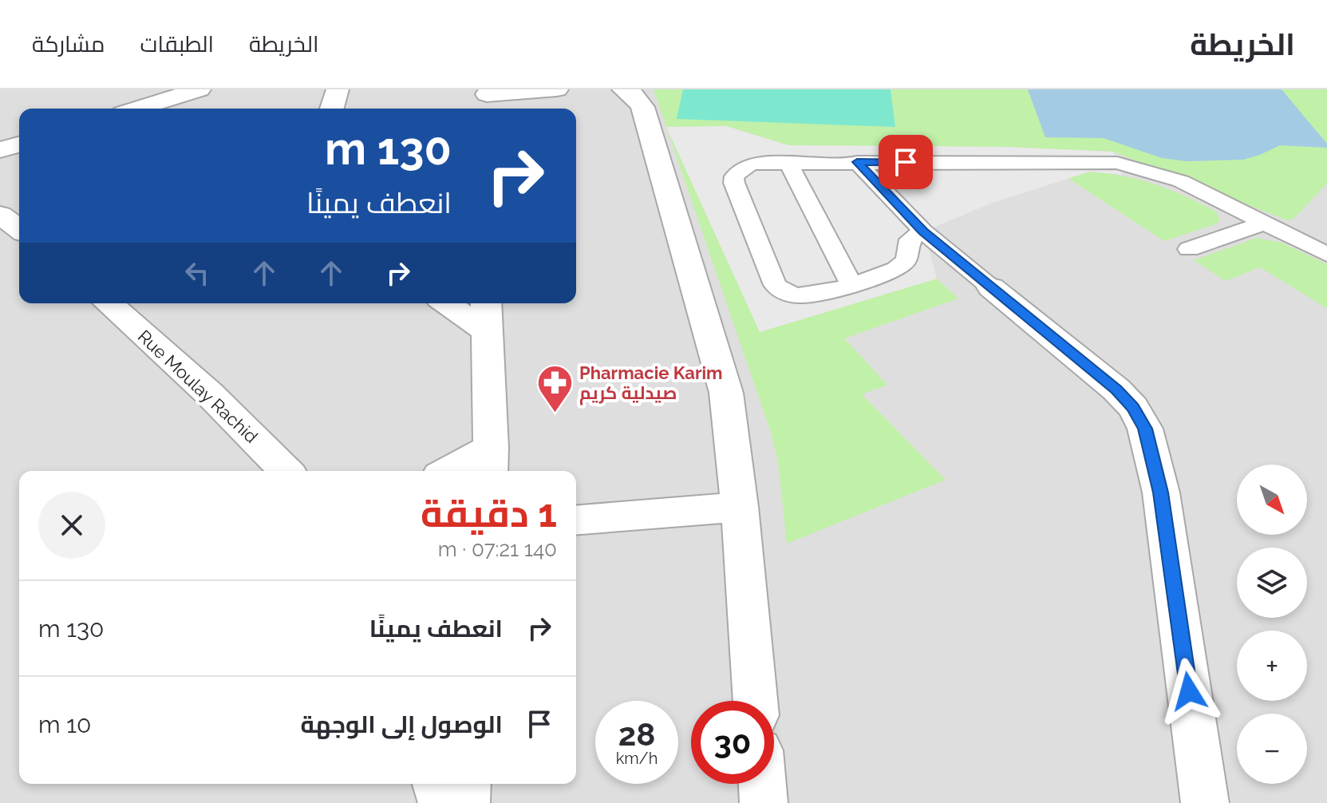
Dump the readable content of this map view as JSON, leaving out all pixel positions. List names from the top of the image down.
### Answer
{
  "streets": {
    "street": ["Rue Moulay Rachid"]
  },
  "places": {
    "pharmacy": ["Pharmacie Karim صيدلية كريم"]
  },
  "north": "bottom right",
  "page": {
    "header": "الخريطة",
    "nav": ["الخريطة", "الطبقات", "مشاركة"],
    "turn": ["130 m", "انعطف يمينًا"],
    "map_buttons": ["+", "−"],
    "heading": ["1 دقيقة", "140 m · 07:21"],
    "list": [
      {
        "name": "انعطف يمينًا",
        "value": "130 m"
      },
      {
        "name": "الوصول إلى الوجهة",
        "value": "10 m"
      }
    ],
    "speed": "28 km/h",
    "limit": "30"
  }
}
